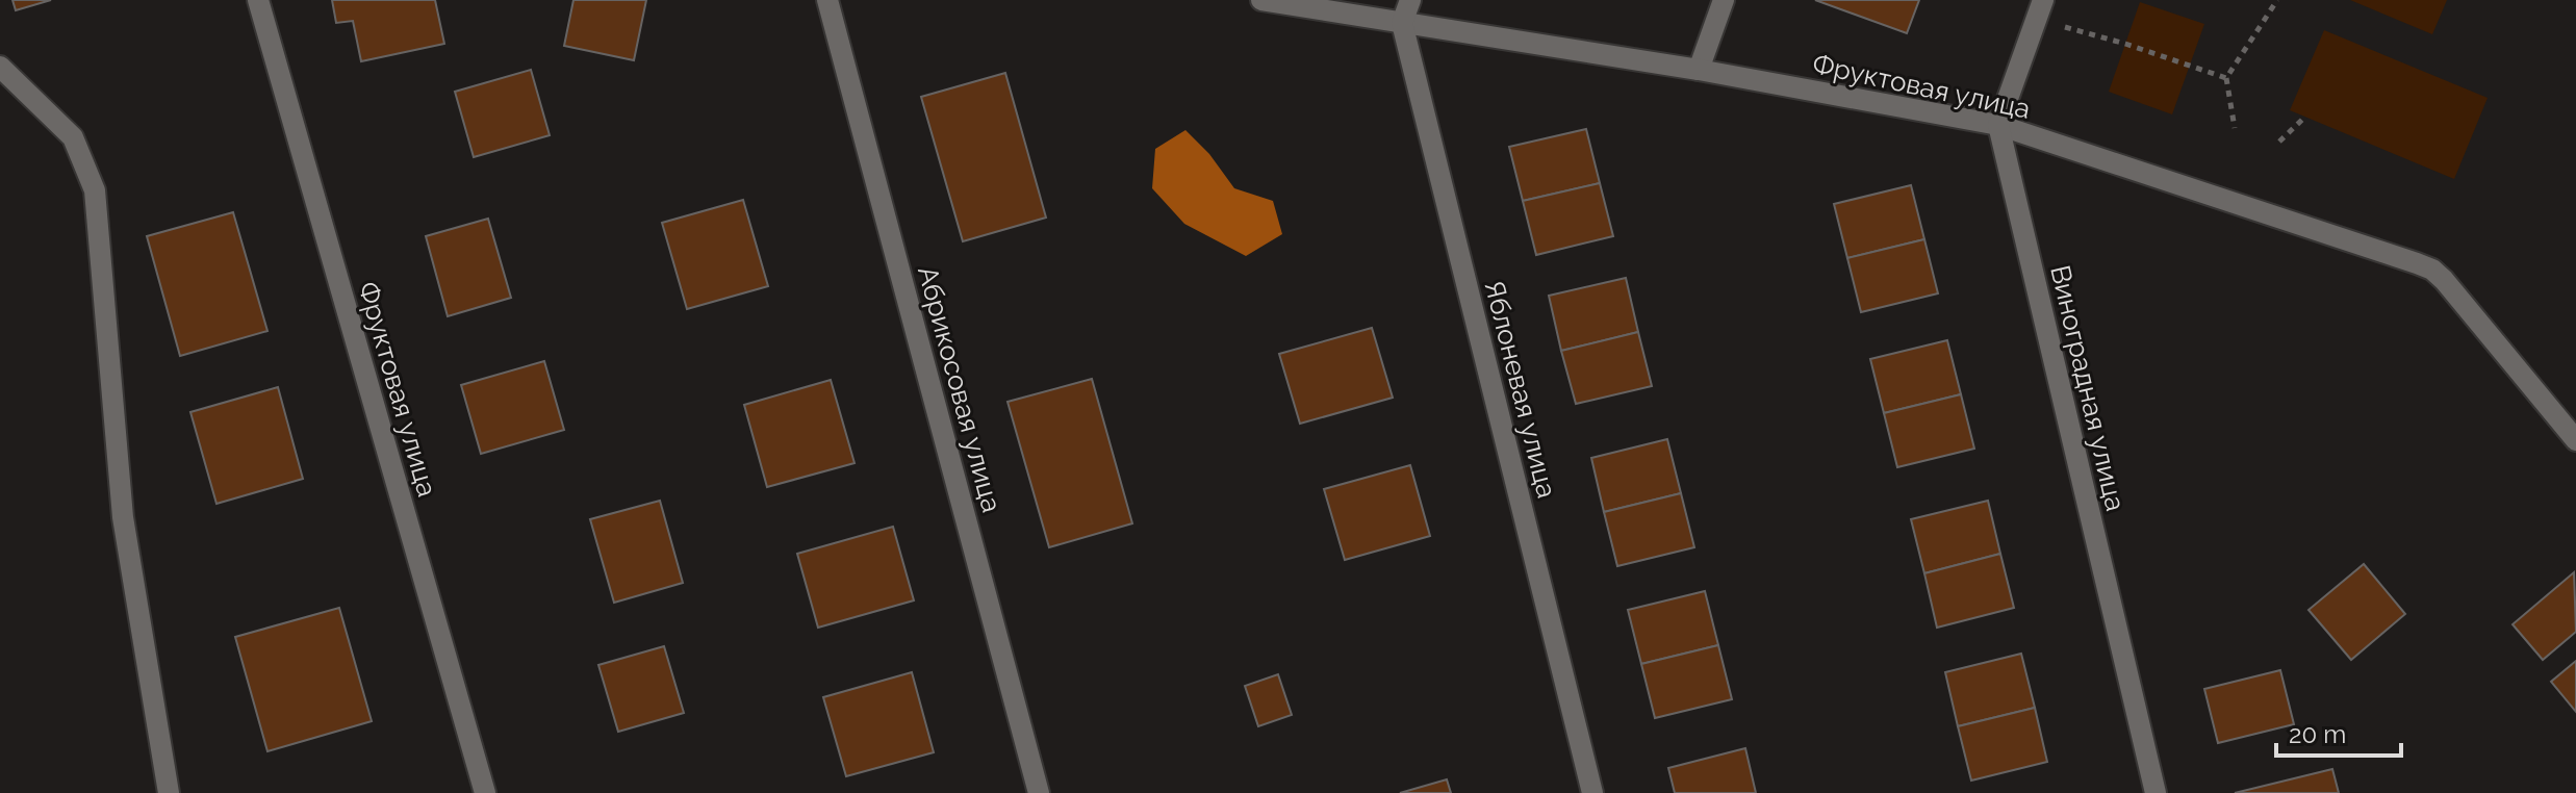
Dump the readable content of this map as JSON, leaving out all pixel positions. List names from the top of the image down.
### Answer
{
  "streets": {
    "street": [
      "Фруктовая улица",
      "Виноградная улица",
      "Абрикосовая улица",
      "Яблоневая улица"
    ]
  },
  "crossings": [
    ["Фруктовая улица", "Виноградная улица"],
    ["Фруктовая улица", "Яблоневая улица"]
  ],
  "scale_bar": "20 m"
}
